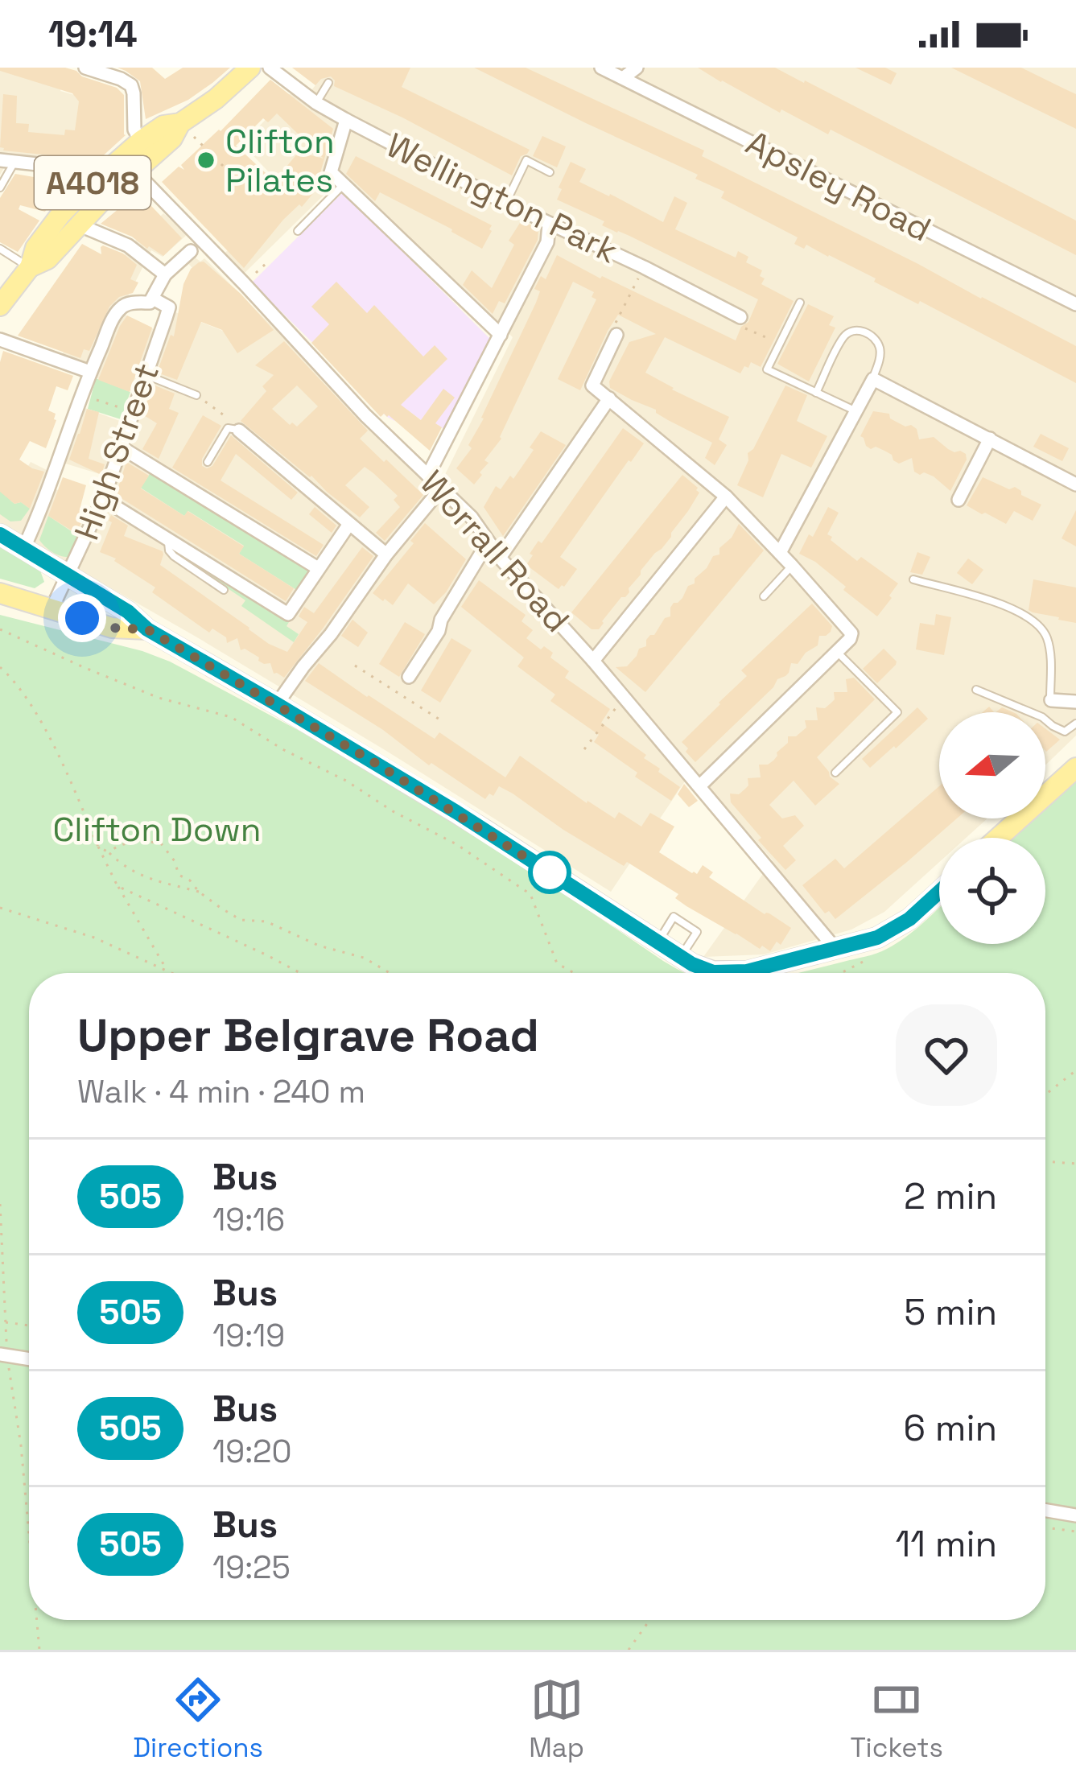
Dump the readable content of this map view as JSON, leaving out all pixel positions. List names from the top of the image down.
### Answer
{
  "streets": {
    "main road": ["A4018"],
    "street": [
      "Apsley Road",
      "Wellington Park",
      "High Street",
      "Worrall Road"
    ]
  },
  "crossings": [
    ["A4018", "Worrall Road"]
  ],
  "parks": ["Clifton Down"],
  "places": ["Clifton Pilates"],
  "lines": ["bus line 505"],
  "north": "left",
  "page": {
    "status": "19:14",
    "heading": ["Upper Belgrave Road", "Walk · 4 min · 240 m"],
    "list": [
      {
        "mark": "505",
        "name": "Bus",
        "note": "19:16",
        "value": "2 min"
      },
      {
        "mark": "505",
        "name": "Bus",
        "note": "19:19",
        "value": "5 min"
      },
      {
        "mark": "505",
        "name": "Bus",
        "note": "19:20",
        "value": "6 min"
      },
      {
        "mark": "505",
        "name": "Bus",
        "note": "19:25",
        "value": "11 min"
      }
    ],
    "tabs": ["Directions", "Map", "Tickets"]
  }
}
